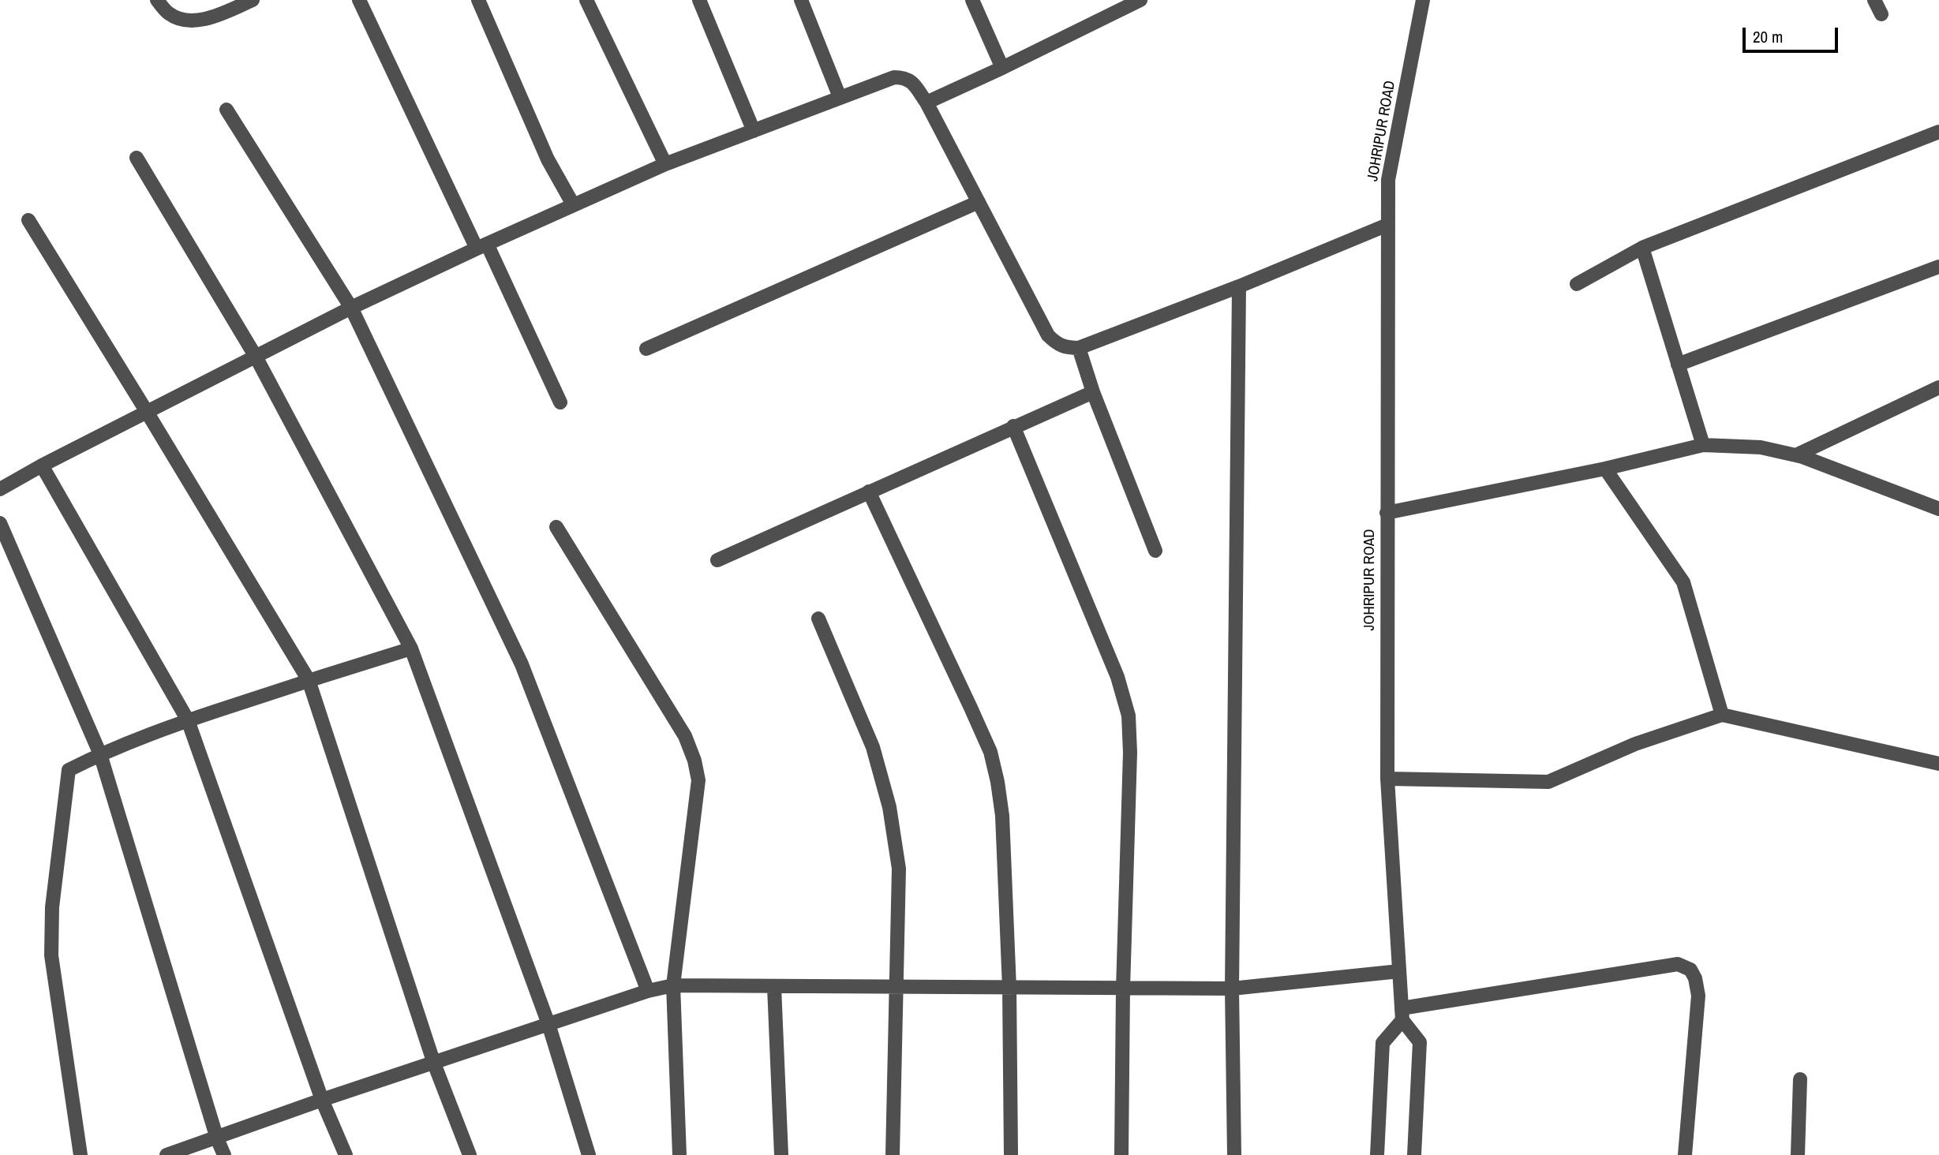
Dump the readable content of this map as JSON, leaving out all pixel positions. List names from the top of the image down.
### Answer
{
  "streets": {
    "street": ["JOHRIPUR ROAD"]
  },
  "scale_bar": "20 m"
}
